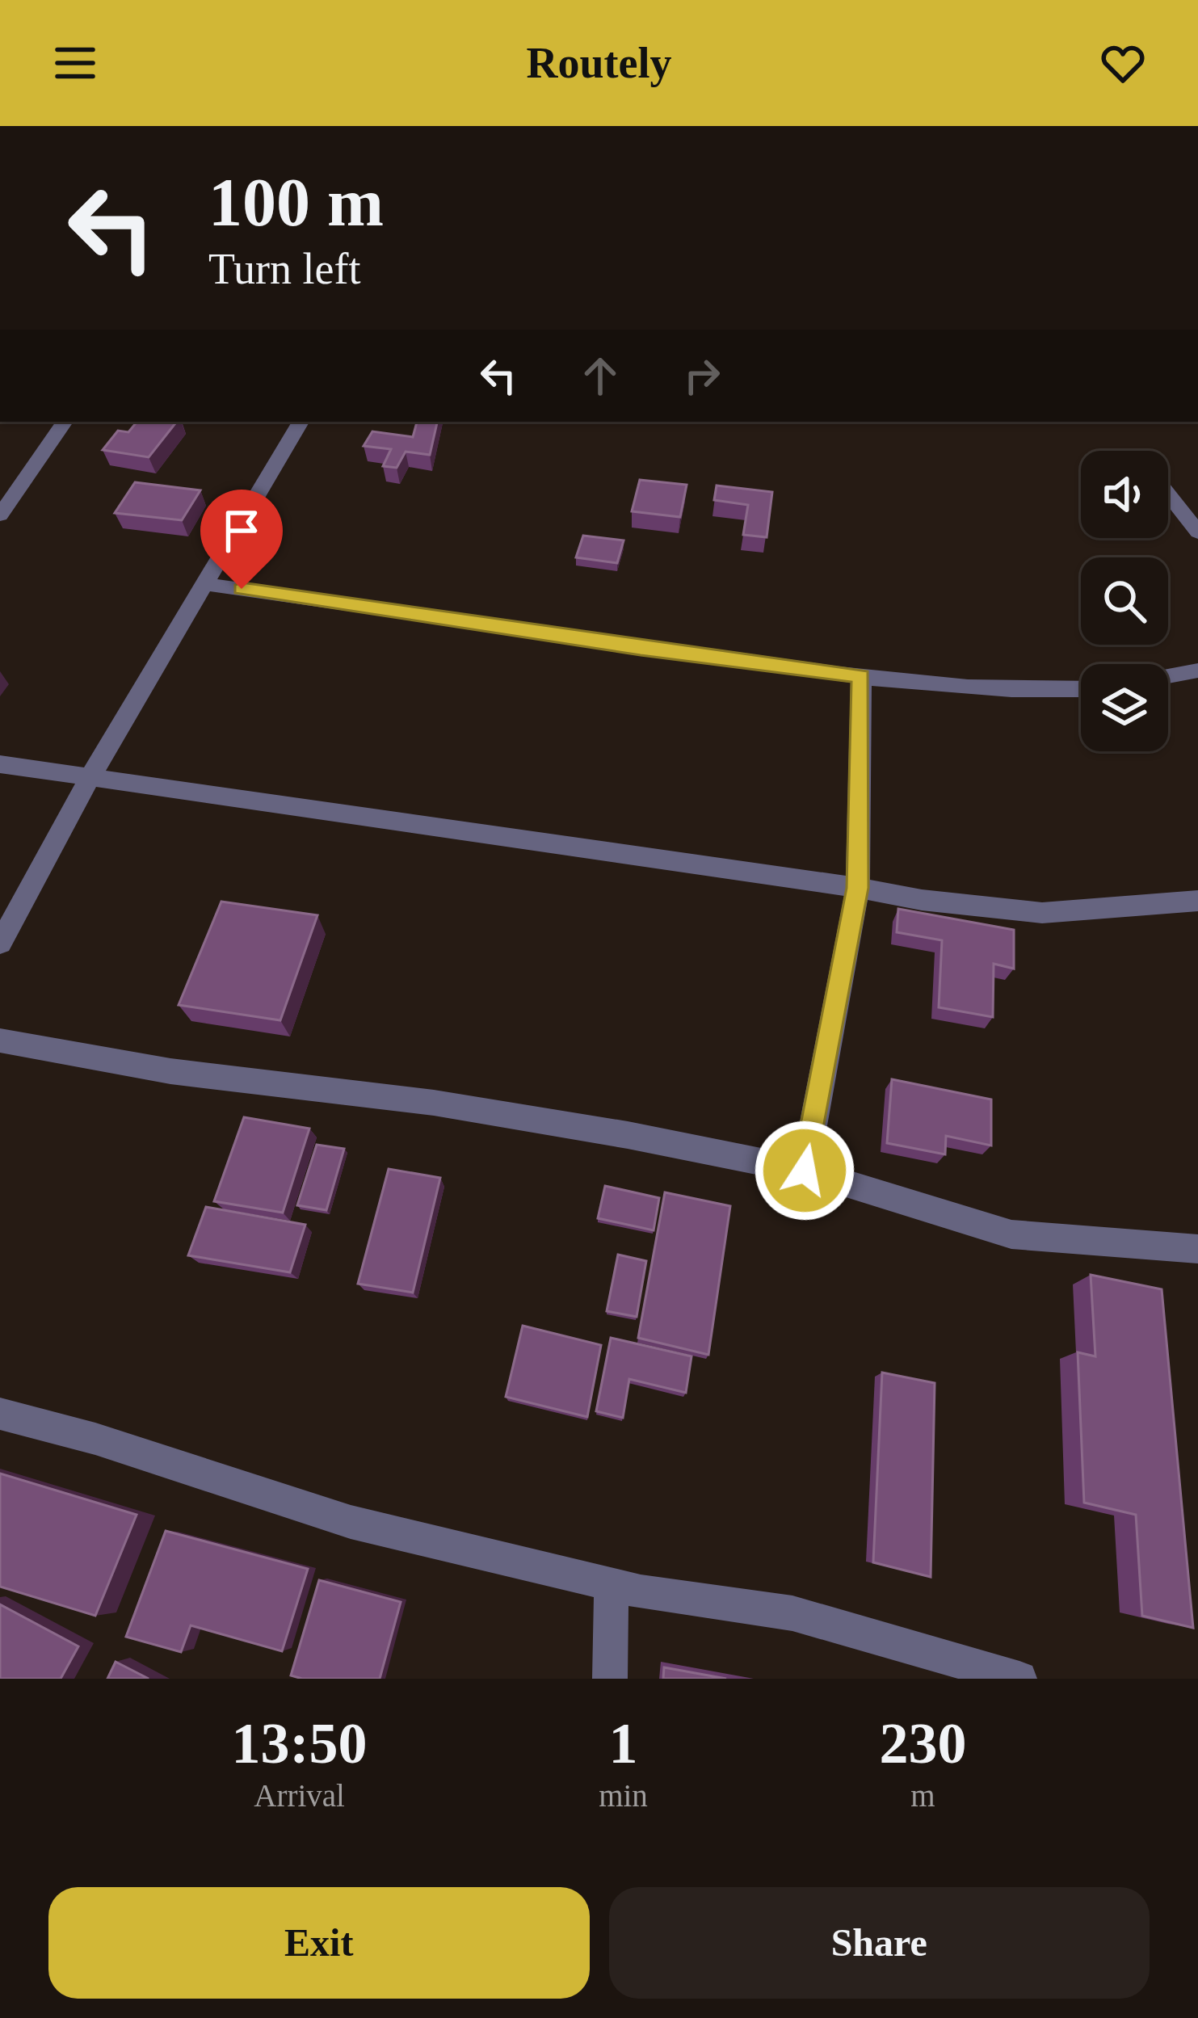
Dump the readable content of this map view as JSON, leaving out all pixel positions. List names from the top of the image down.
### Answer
{
  "page": {
    "header": "Routely",
    "turn": ["100 m", "Turn left"],
    "eta": [
      "13:50",
      "Arrival",
      "1",
      "min",
      "230",
      "m"
    ],
    "buttons": ["Exit", "Share"]
  }
}
